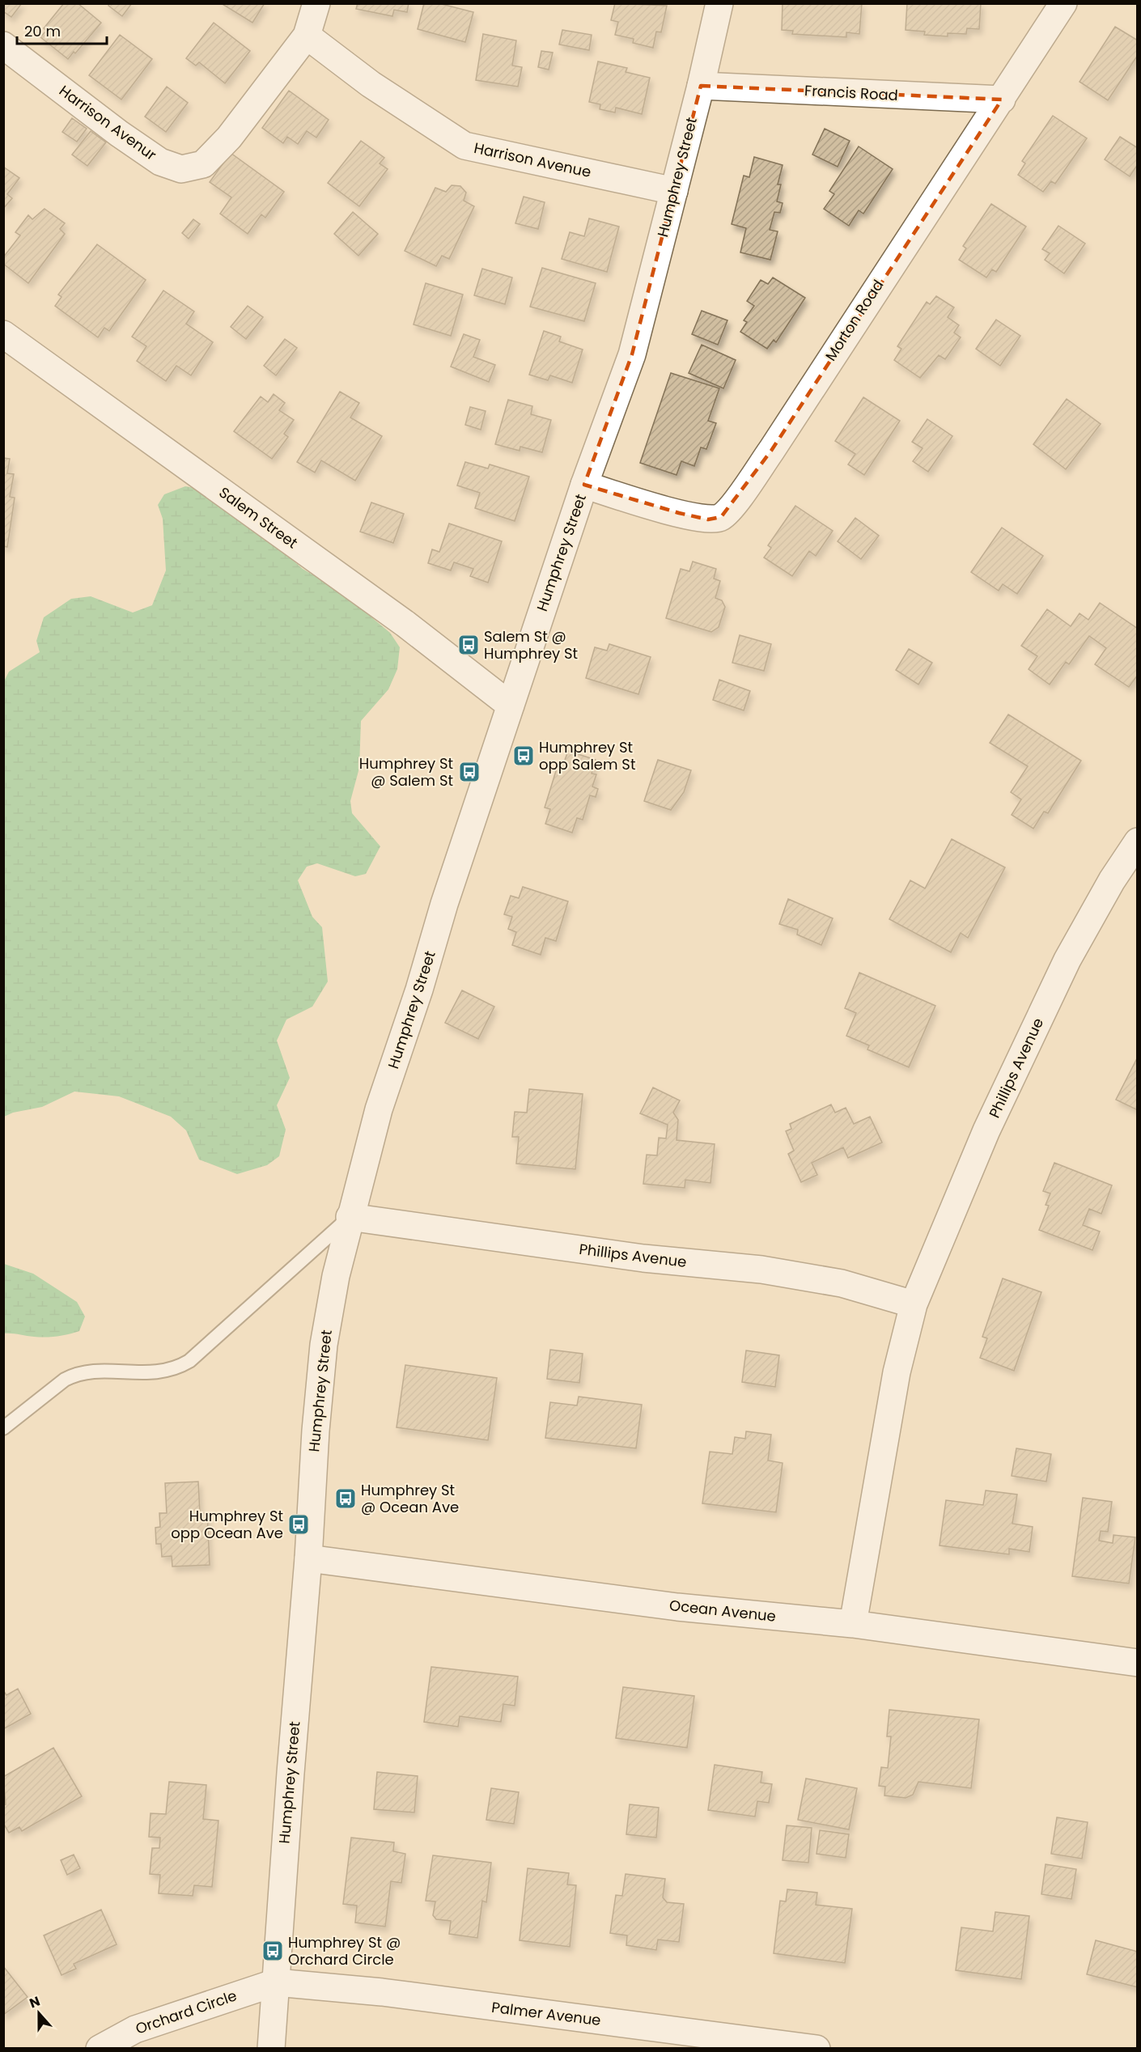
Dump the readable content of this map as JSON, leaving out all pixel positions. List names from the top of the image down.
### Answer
{
  "streets": {
    "street": [
      "Francis Road",
      "Harrison Avenur",
      "Harrison Avenue",
      "Humphrey Street",
      "Morton Road",
      "Salem Street",
      "Phillips Avenue",
      "Ocean Avenue",
      "Orchard Circle",
      "Palmer Avenue"
    ]
  },
  "crossings": [
    ["Francis Road", "Humphrey Street"],
    ["Francis Road", "Morton Road"],
    ["Harrison Avenur", "Harrison Avenue"],
    ["Harrison Avenue", "Humphrey Street"],
    ["Humphrey Street", "Morton Road"],
    ["Humphrey Street", "Salem Street"],
    ["Humphrey Street", "Phillips Avenue"],
    ["Humphrey Street", "Ocean Avenue"],
    ["Humphrey Street", "Orchard Circle"],
    ["Humphrey Street", "Palmer Avenue"],
    ["Phillips Avenue", "Ocean Avenue"],
    ["Orchard Circle", "Palmer Avenue"]
  ],
  "places": {
    "bus stop": [
      "Salem St @ Humphrey St",
      "Humphrey St opp Salem St",
      "Humphrey St @ Salem St",
      "Humphrey St @ Ocean Ave",
      "Humphrey St opp Ocean Ave",
      "Humphrey St @ Orchard Circle"
    ]
  },
  "scale_bar": "20 m",
  "north": "top"
}
